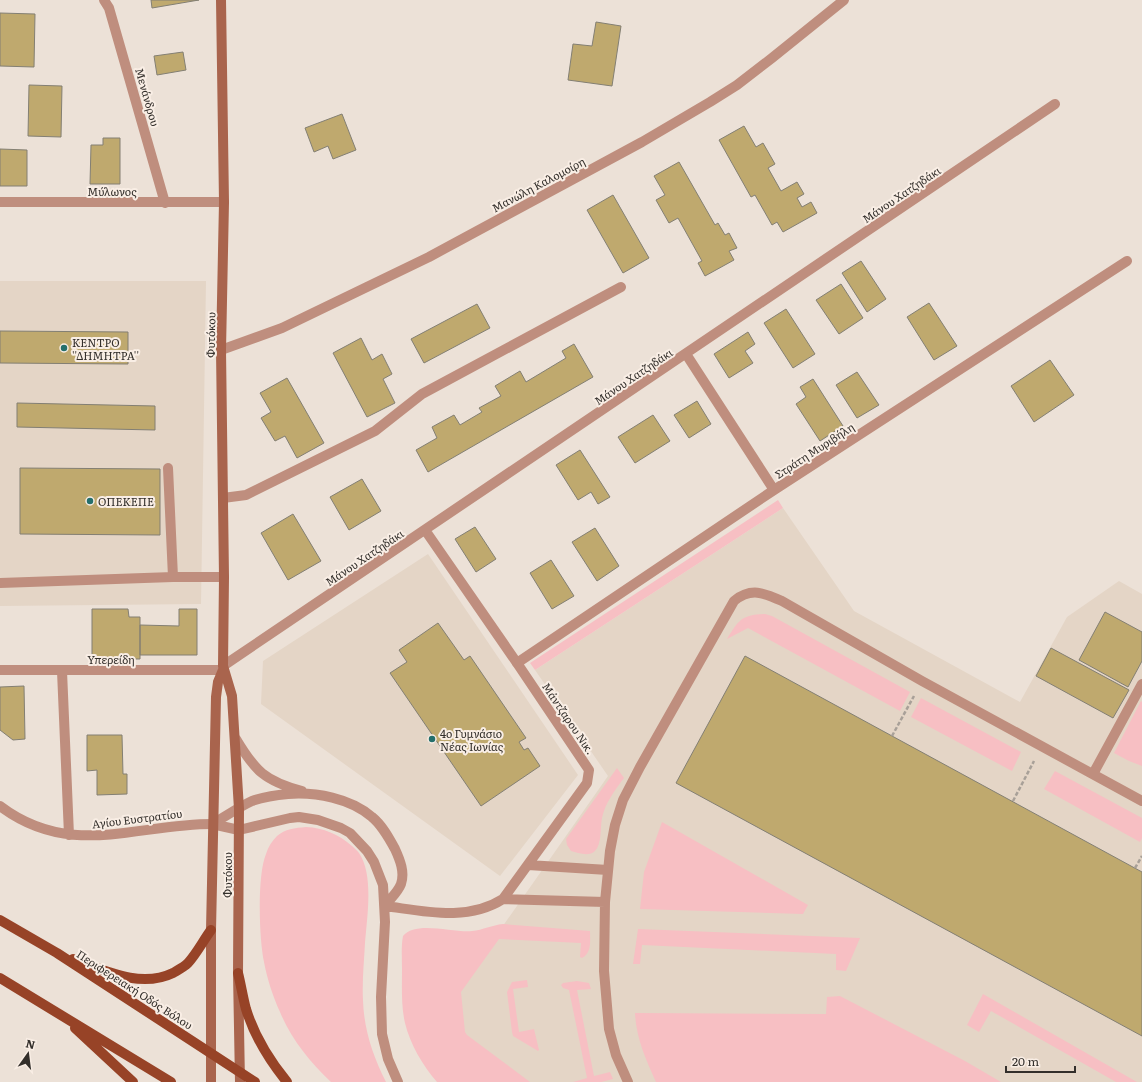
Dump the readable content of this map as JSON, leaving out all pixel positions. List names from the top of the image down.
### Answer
{
  "streets": {
    "main road": ["Περιφερειακή Οδός Βόλου"],
    "street": [
      "Μενάνδρου",
      "Μανώλη Καλομοίρη",
      "Μύλωνος",
      "Μάνου Χατζηδάκι",
      "Φυτόκου",
      "Στράτη Μυριβήλη",
      "Υπερείδη",
      "Μάντζαρου Νικ.",
      "Αγίου Ευστρατίου"
    ]
  },
  "crossings": [
    ["Μενάνδρου", "Μύλωνος"],
    ["Μανώλη Καλομοίρη", "Φυτόκου"],
    ["Μύλωνος", "Φυτόκου"],
    ["Μάνου Χατζηδάκι", "Φυτόκου"],
    ["Μάνου Χατζηδάκι", "Υπερείδη"],
    ["Μάνου Χατζηδάκι", "Μάντζαρου Νικ."],
    ["Φυτόκου", "Υπερείδη"],
    ["Φυτόκου", "Αγίου Ευστρατίου"],
    ["Φυτόκου", "Περιφερειακή Οδός Βόλου"],
    ["Στράτη Μυριβήλη", "Μάντζαρου Νικ."]
  ],
  "places": ["ΚΕΝΤΡΟ ''ΔΗΜΗΤΡΑ''", "ΟΠΕΚΕΠΕ", "4ο Γυμνάσιο Νέας Ιωνίας"],
  "scale_bar": "20 m",
  "north": "top"
}
